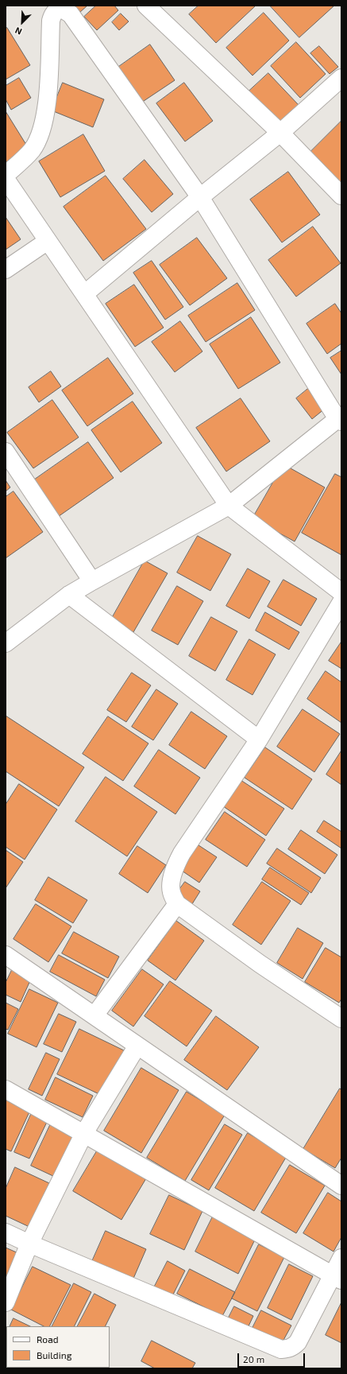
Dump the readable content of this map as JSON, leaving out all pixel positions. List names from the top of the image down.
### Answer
{
  "legend": ["Road", "Building"],
  "scale_bar": "20 m",
  "north": "bottom left"
}
